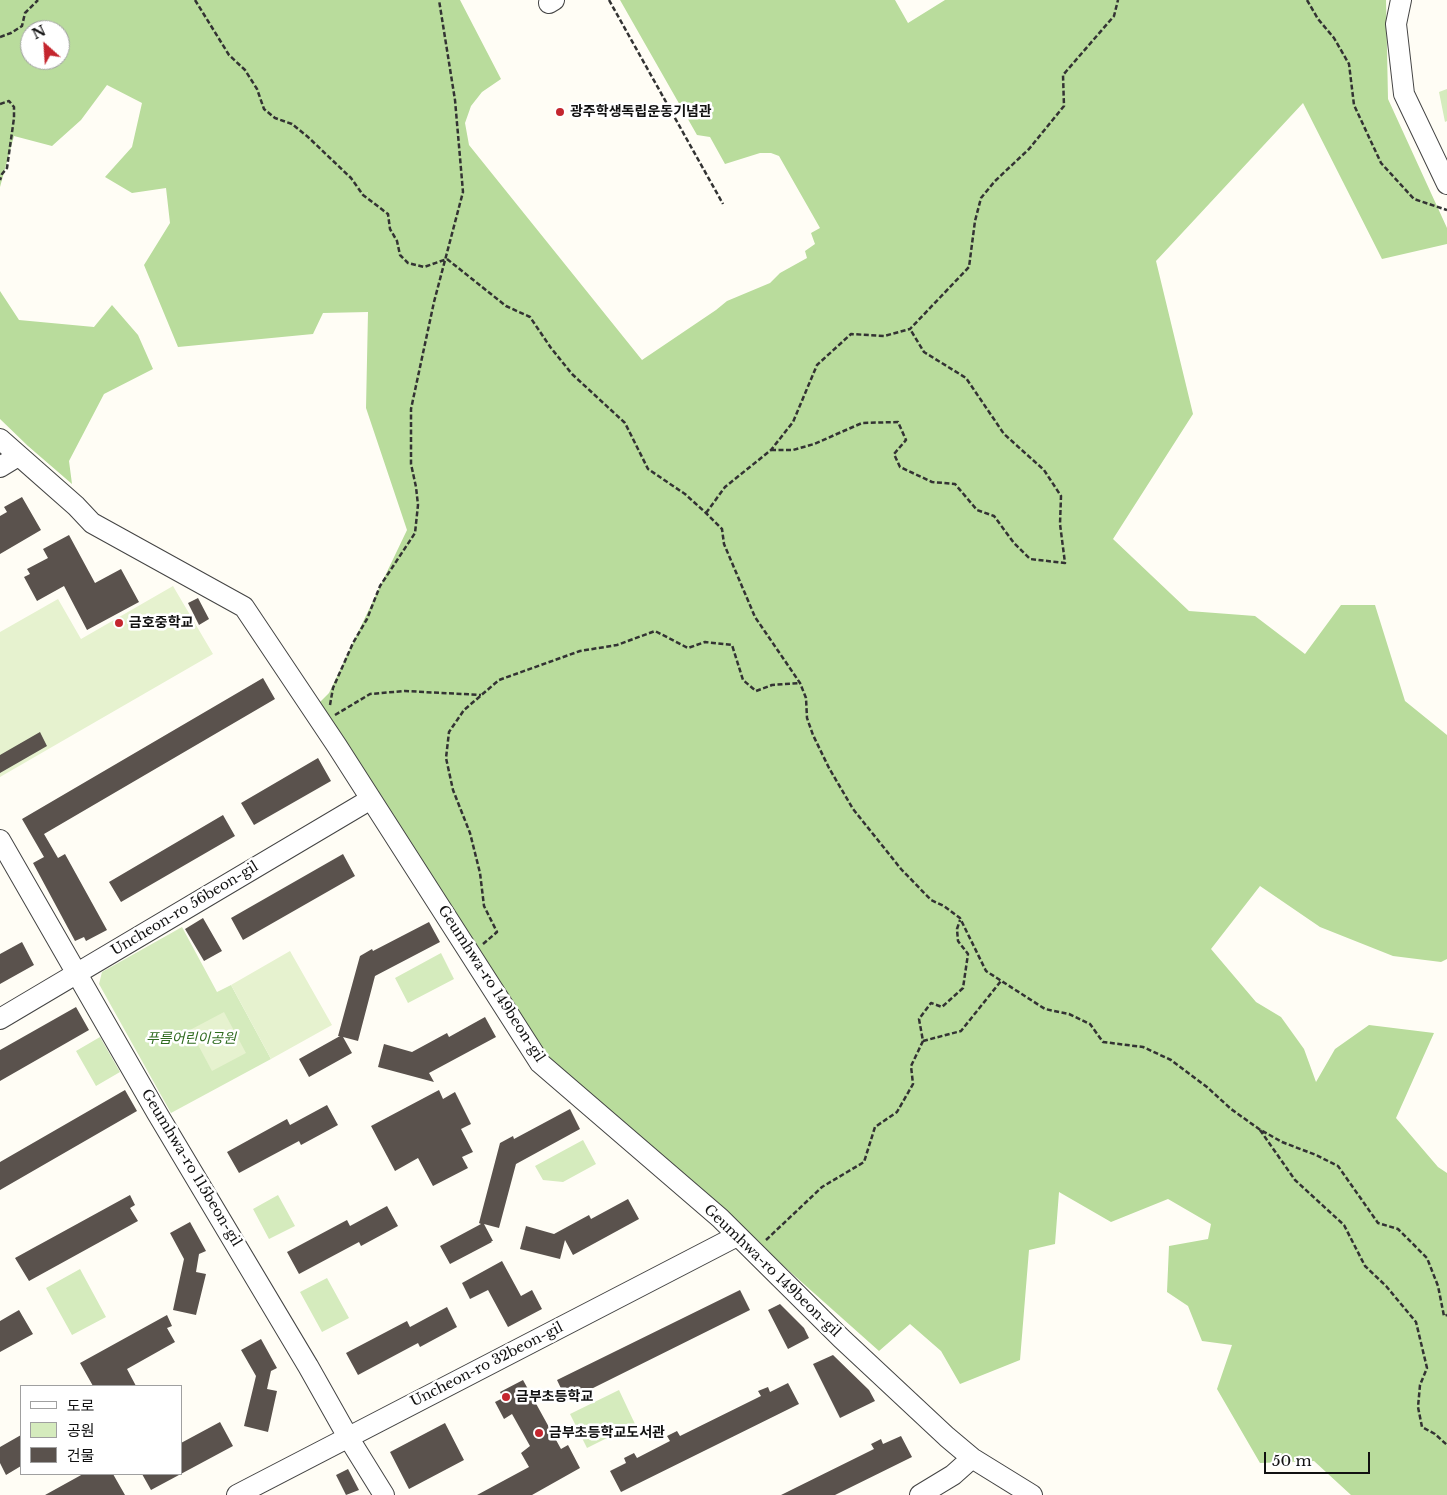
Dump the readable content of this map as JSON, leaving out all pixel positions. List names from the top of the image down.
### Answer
{
  "streets": {
    "street": [
      "Uncheon-ro 56beon-gil",
      "Geumhwa-ro 149beon-gil",
      "Geumhwa-ro 115beon-gil",
      "Uncheon-ro 32beon-gil"
    ]
  },
  "crossings": [
    ["Uncheon-ro 56beon-gil", "Geumhwa-ro 149beon-gil"],
    ["Uncheon-ro 56beon-gil", "Geumhwa-ro 115beon-gil"],
    ["Geumhwa-ro 149beon-gil", "Uncheon-ro 32beon-gil"],
    ["Geumhwa-ro 115beon-gil", "Uncheon-ro 32beon-gil"]
  ],
  "parks": ["푸름어린이공원"],
  "places": [
    "광주학생독립운동기념관",
    "금호중학교",
    "금부초등학교",
    "금부초등학교도서관"
  ],
  "legend": ["도로", "공원", "건물"],
  "scale_bar": "50 m",
  "north": "top left"
}
